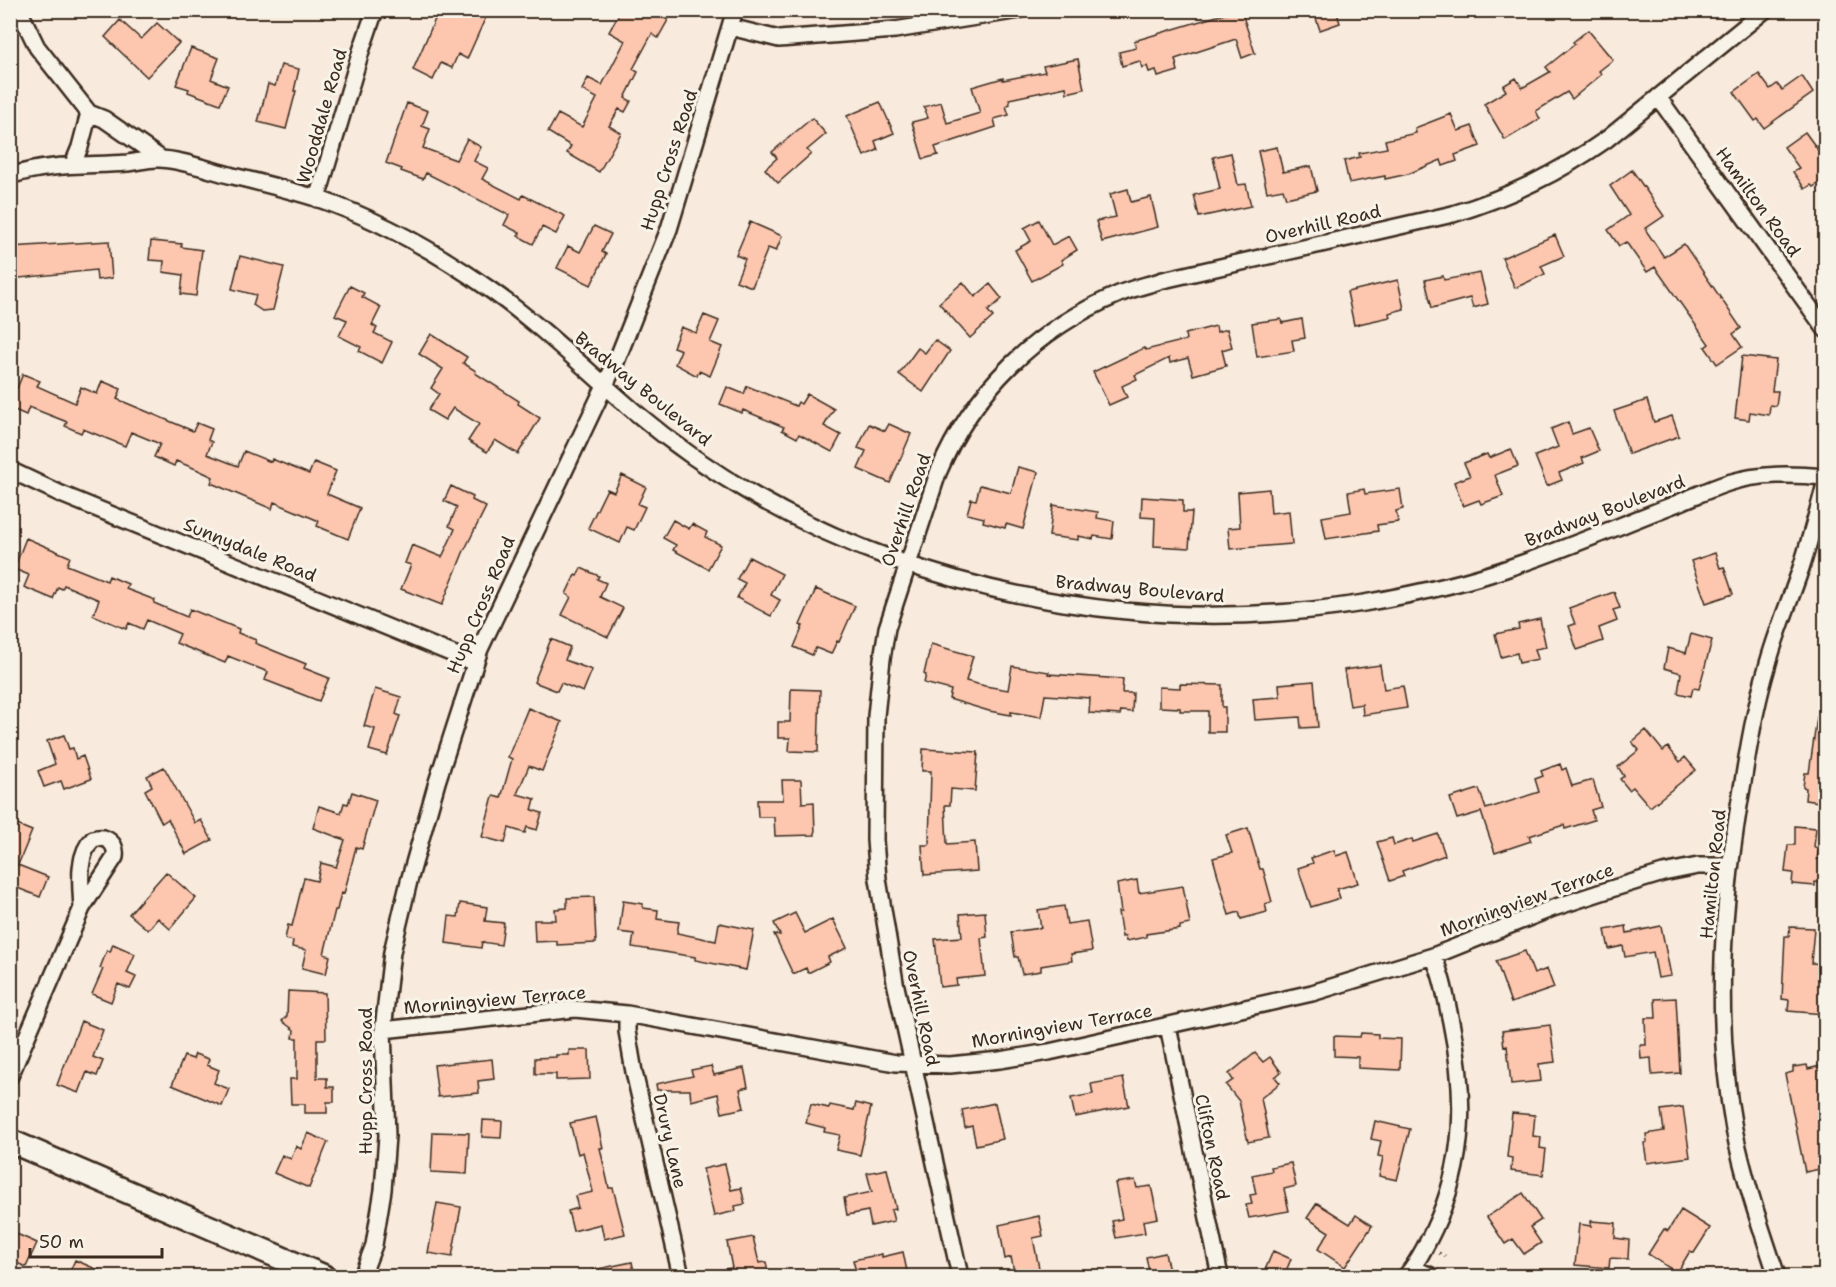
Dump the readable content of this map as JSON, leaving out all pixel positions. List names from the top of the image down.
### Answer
{
  "streets": {
    "street": [
      "Wooddale Road",
      "Hupp Cross Road",
      "Hamilton Road",
      "Overhill Road",
      "Bradway Boulevard",
      "Sunnydale Road",
      "Morningview Terrace",
      "Drury Lane",
      "Clifton Road"
    ]
  },
  "crossings": [
    ["Wooddale Road", "Bradway Boulevard"],
    ["Hupp Cross Road", "Bradway Boulevard"],
    ["Hupp Cross Road", "Sunnydale Road"],
    ["Hupp Cross Road", "Morningview Terrace"],
    ["Hamilton Road", "Overhill Road"],
    ["Hamilton Road", "Bradway Boulevard"],
    ["Hamilton Road", "Morningview Terrace"],
    ["Overhill Road", "Bradway Boulevard"],
    ["Overhill Road", "Morningview Terrace"],
    ["Morningview Terrace", "Drury Lane"],
    ["Morningview Terrace", "Clifton Road"]
  ],
  "scale_bar": "50 m"
}
